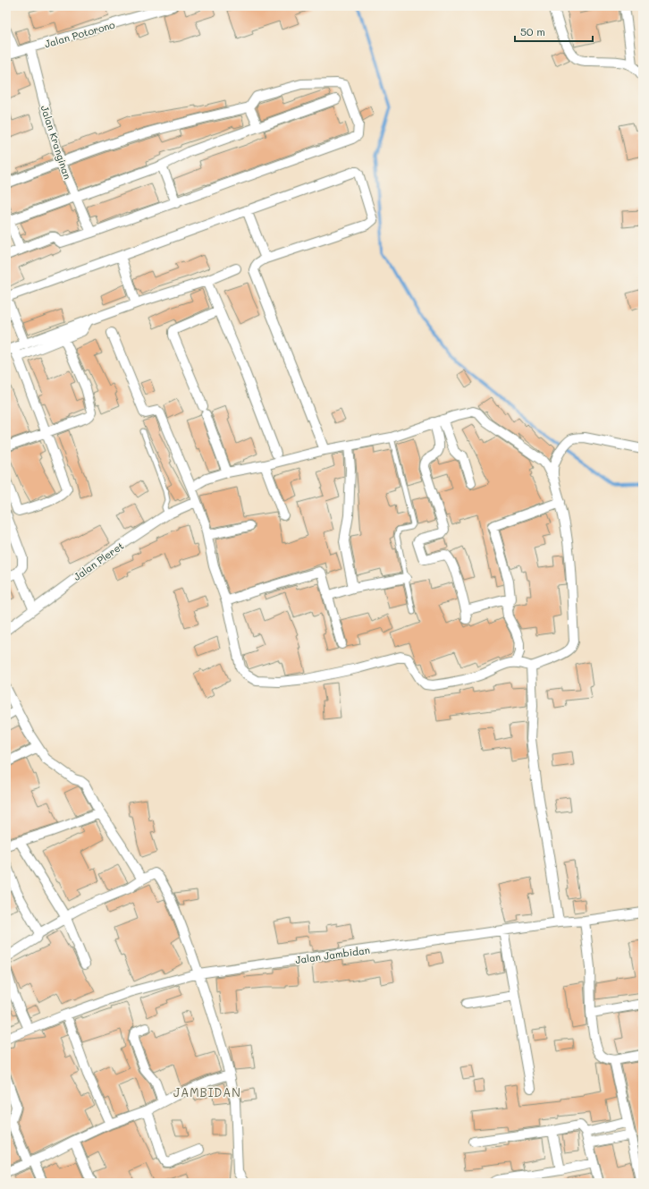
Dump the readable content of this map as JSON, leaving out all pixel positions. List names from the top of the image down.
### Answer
{
  "streets": {
    "street": [
      "Jalan Potorono",
      "Jalan Kranginan",
      "Jalan Pleret",
      "Jalan Jambidan"
    ]
  },
  "crossings": [
    ["Jalan Potorono", "Jalan Kranginan"]
  ],
  "districts": ["JAMBIDAN"],
  "scale_bar": "50 m"
}
